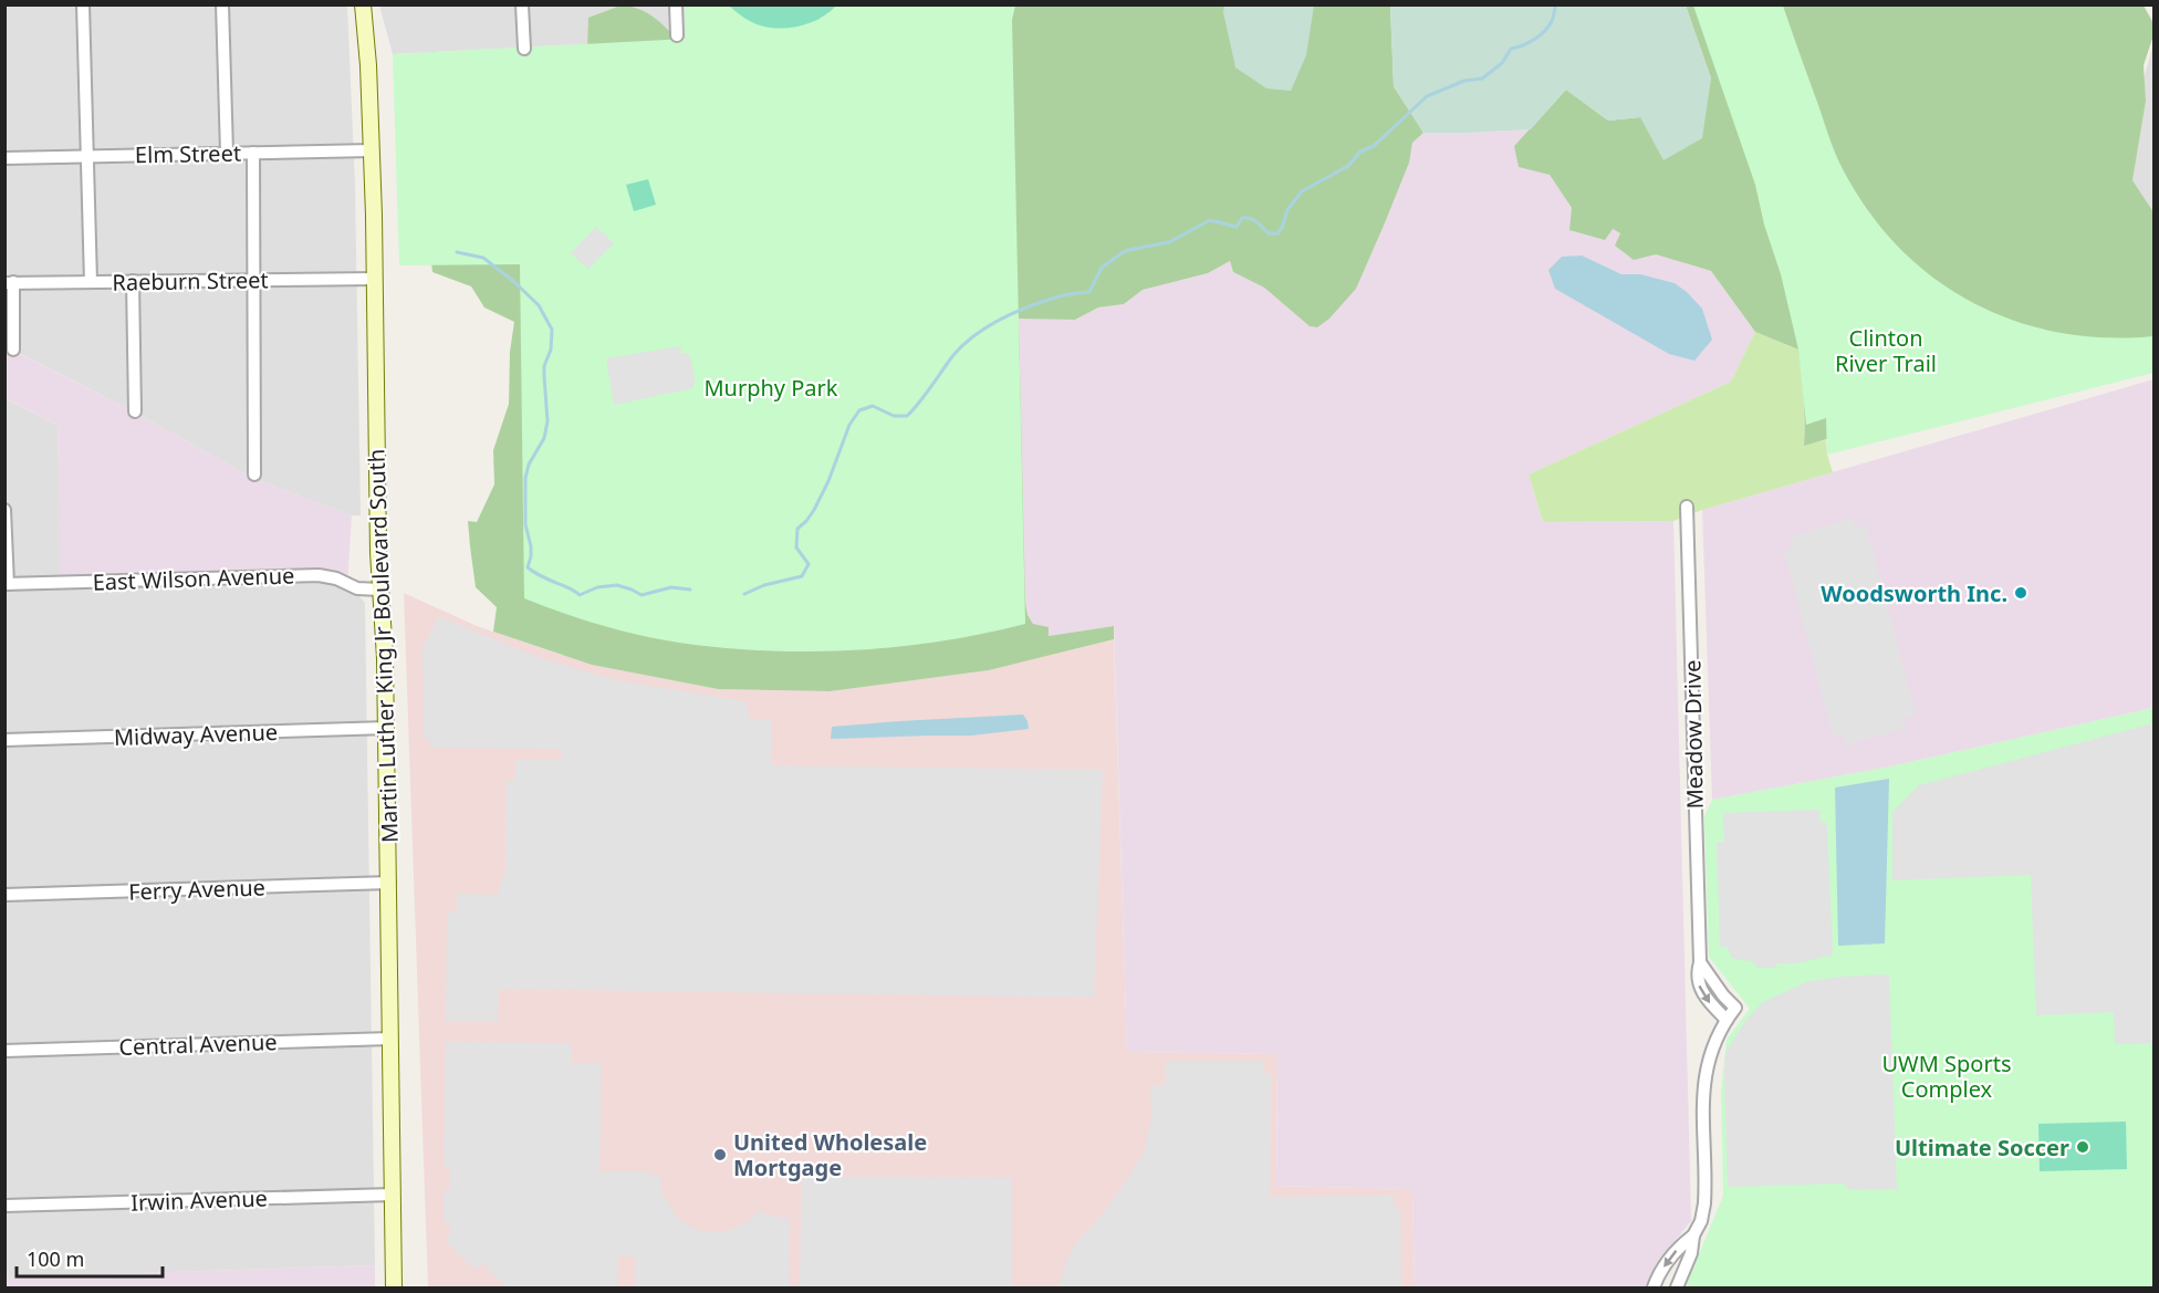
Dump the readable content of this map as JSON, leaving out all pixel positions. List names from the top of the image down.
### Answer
{
  "streets": {
    "main road": ["Martin Luther King Jr Boulevard South"],
    "street": [
      "Elm Street",
      "Raeburn Street",
      "East Wilson Avenue",
      "Midway Avenue",
      "Meadow Drive",
      "Ferry Avenue",
      "Central Avenue",
      "Irwin Avenue"
    ]
  },
  "crossings": [
    ["Elm Street", "Martin Luther King Jr Boulevard South"],
    ["Raeburn Street", "Martin Luther King Jr Boulevard South"],
    ["East Wilson Avenue", "Martin Luther King Jr Boulevard South"],
    ["Martin Luther King Jr Boulevard South", "Midway Avenue"],
    ["Martin Luther King Jr Boulevard South", "Ferry Avenue"],
    ["Martin Luther King Jr Boulevard South", "Central Avenue"],
    ["Martin Luther King Jr Boulevard South", "Irwin Avenue"]
  ],
  "parks": ["Clinton River Trail", "Murphy Park", "UWM Sports Complex"],
  "places": ["Woodsworth Inc.", "Ultimate Soccer", "United Wholesale Mortgage"],
  "scale_bar": "100 m"
}
